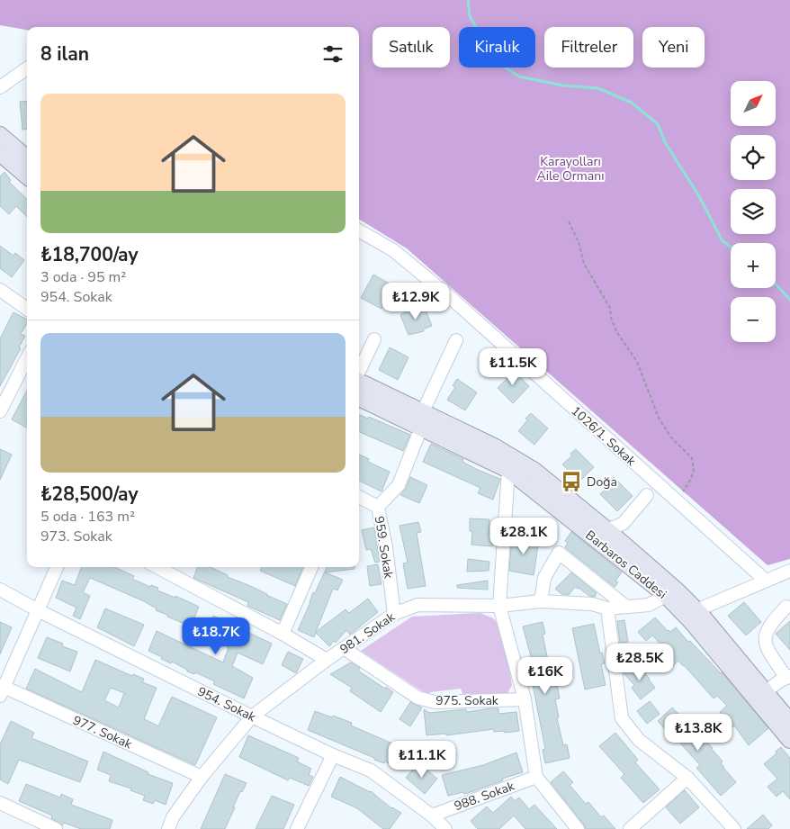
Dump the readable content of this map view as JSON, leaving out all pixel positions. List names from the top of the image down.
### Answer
{
  "streets": {
    "main road": ["Barbaros Caddesi"],
    "street": [
      "1026/1. Sokak",
      "959. Sokak",
      "981. Sokak",
      "975. Sokak",
      "954. Sokak",
      "977. Sokak",
      "988. Sokak"
    ]
  },
  "crossings": [
    ["959. Sokak", "981. Sokak"],
    ["Barbaros Caddesi", "981. Sokak"],
    ["981. Sokak", "975. Sokak"],
    ["981. Sokak", "954. Sokak"],
    ["981. Sokak", "977. Sokak"],
    ["954. Sokak", "988. Sokak"]
  ],
  "parks": ["Karayolları Aile Ormanı"],
  "places": {
    "bus stop": ["Doğa"]
  },
  "north": "top right",
  "page": {
    "chip": [
      "Satılık",
      "Kiralık",
      "Filtreler",
      "Yeni"
    ],
    "heading": "8 ilan",
    "map_buttons": ["+", "−"],
    "list": [
      {
        "name": "₺18,700/ay",
        "note": "3 oda · 95 m² · 954. Sokak"
      },
      {
        "name": "₺28,500/ay",
        "note": "5 oda · 163 m² · 973. Sokak"
      }
    ],
    "price": [
      "₺12.9K",
      "₺11.5K",
      "₺28.1K",
      "₺18.7K",
      "₺28.5K",
      "₺16K",
      "₺13.8K",
      "₺11.1K"
    ]
  }
}
